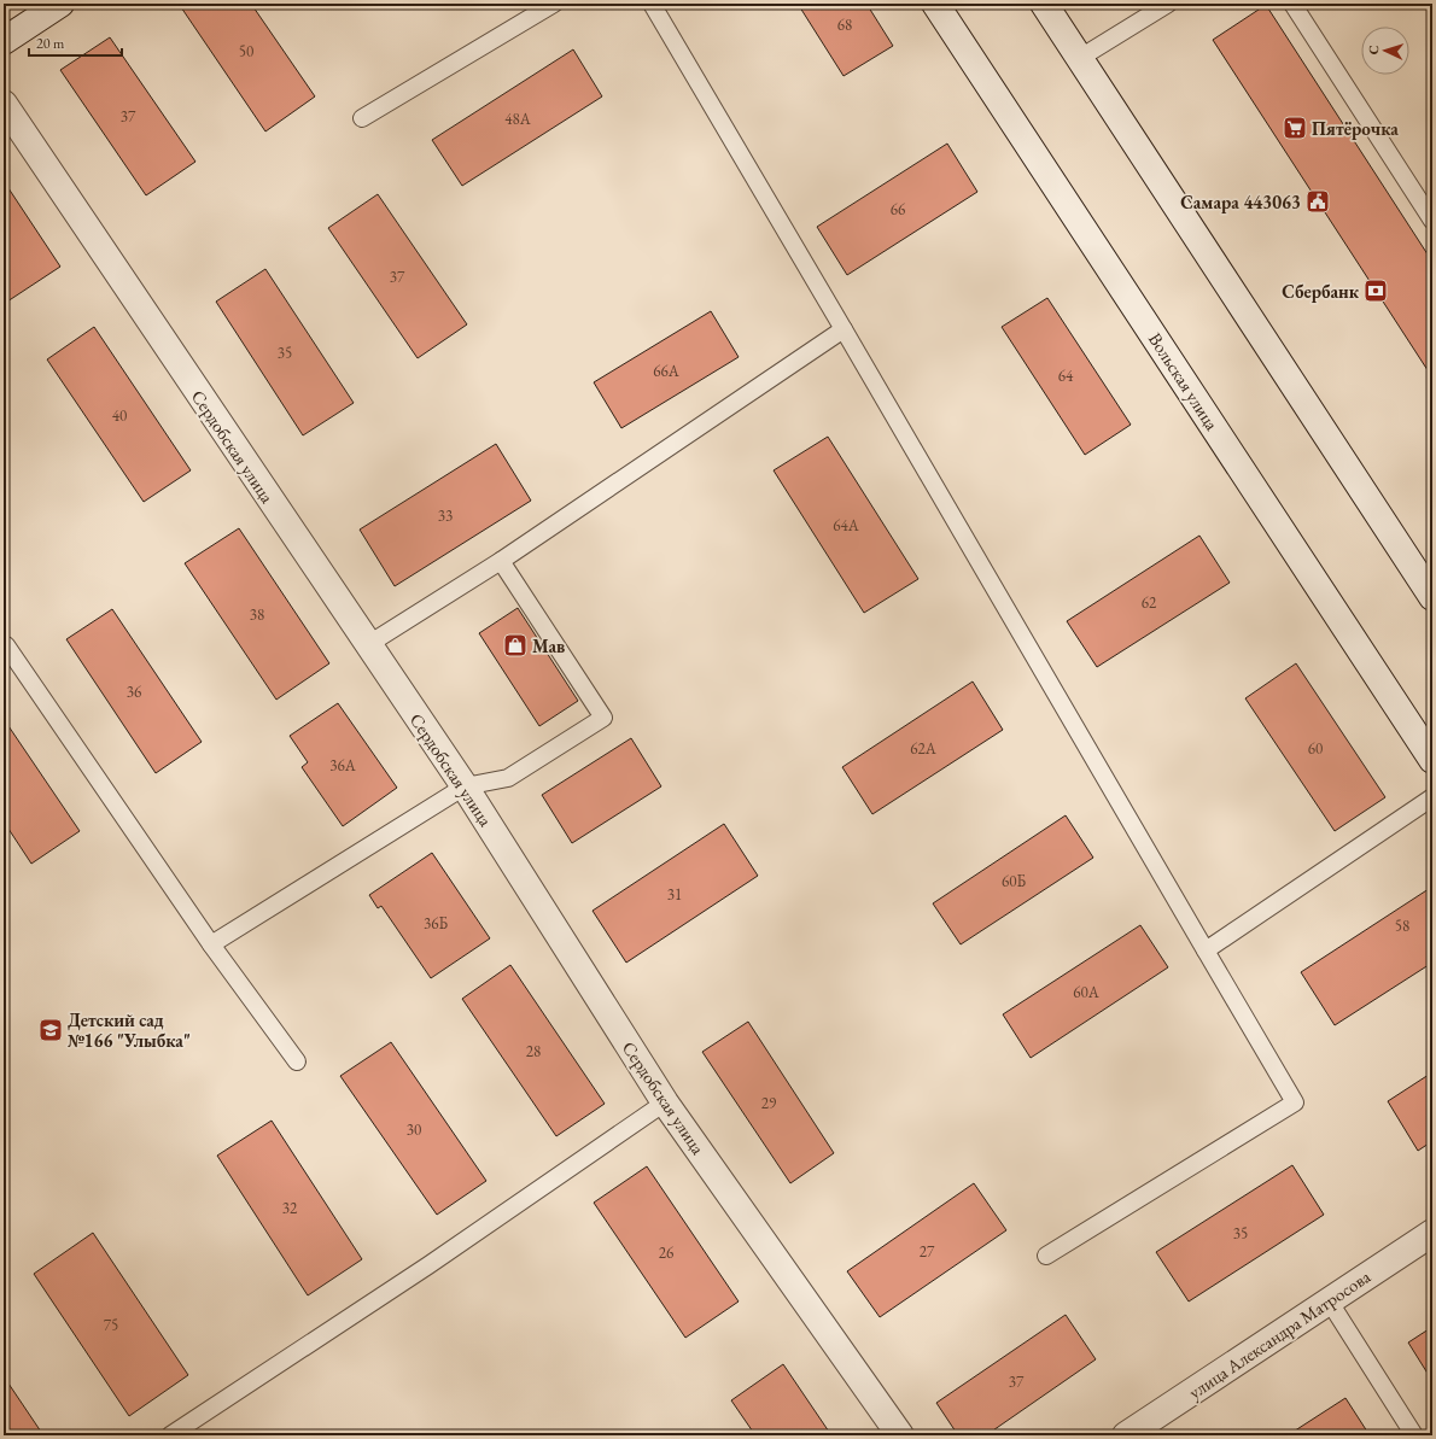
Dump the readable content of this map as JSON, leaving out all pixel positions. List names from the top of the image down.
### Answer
{
  "streets": {
    "street": ["Вольская улица", "Сердобская улица", "улица Александра Матросова"]
  },
  "places": {
    "supermarket": ["Пятёрочка"],
    "public building": ["Самара 443063"],
    "bank": ["Сбербанк"],
    "shop": ["Мав"],
    "school or university": ["Детский сад №166 \"Улыбка\""]
  },
  "house_numbers": [
    "68",
    "50",
    "37",
    "48А",
    "66",
    "37",
    "35",
    "66А",
    "64",
    "40",
    "33",
    "64А",
    "62",
    "38",
    "36",
    "62А",
    "60",
    "36А",
    "60Б",
    "31",
    "36Б",
    "58",
    "60А",
    "28",
    "29",
    "30",
    "32",
    "35",
    "27",
    "26",
    "75",
    "37"
  ],
  "scale_bar": "20 m",
  "north": "left"
}
